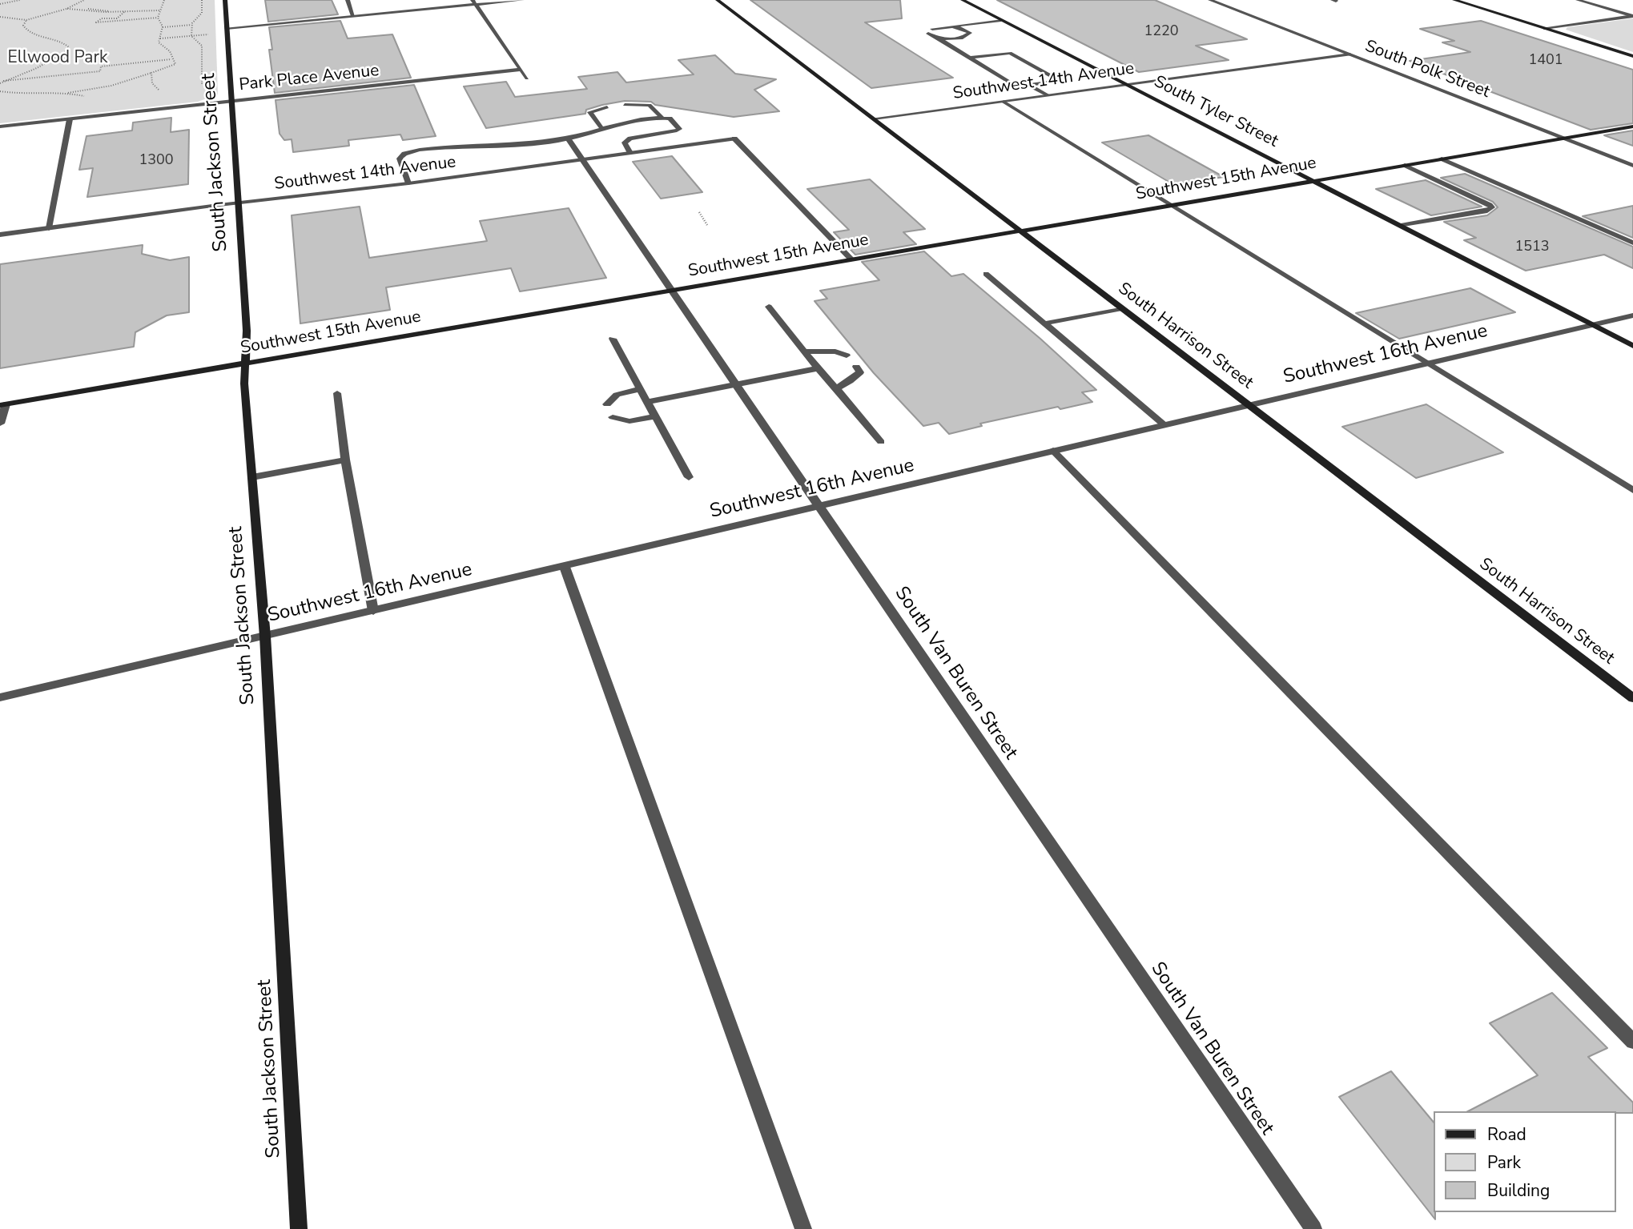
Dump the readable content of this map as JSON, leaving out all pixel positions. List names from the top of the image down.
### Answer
{
  "streets": {
    "main road": [
      "South Tyler Street",
      "South Jackson Street",
      "Southwest 15th Avenue",
      "South Harrison Street"
    ],
    "street": [
      "South Polk Street",
      "Park Place Avenue",
      "Southwest 14th Avenue",
      "Southwest 16th Avenue",
      "South Van Buren Street"
    ]
  },
  "crossings": [
    ["South Polk Street", "Southwest 14th Avenue"],
    ["South Polk Street", "Southwest 15th Avenue"],
    ["Park Place Avenue", "South Jackson Street"],
    ["Southwest 14th Avenue", "South Tyler Street"],
    ["Southwest 14th Avenue", "South Jackson Street"],
    ["Southwest 14th Avenue", "Southwest 15th Avenue"],
    ["Southwest 14th Avenue", "South Harrison Street"],
    ["Southwest 14th Avenue", "South Van Buren Street"],
    ["South Tyler Street", "Southwest 15th Avenue"],
    ["South Tyler Street", "Southwest 16th Avenue"],
    ["South Jackson Street", "Southwest 15th Avenue"],
    ["South Jackson Street", "Southwest 16th Avenue"],
    ["Southwest 15th Avenue", "South Harrison Street"],
    ["Southwest 15th Avenue", "South Van Buren Street"],
    ["South Harrison Street", "Southwest 16th Avenue"],
    ["Southwest 16th Avenue", "South Van Buren Street"]
  ],
  "parks": ["Ellwood Park"],
  "house_numbers": [
    "1220",
    "1401",
    "1300",
    "1513"
  ],
  "legend": ["Road", "Park", "Building"]
}
